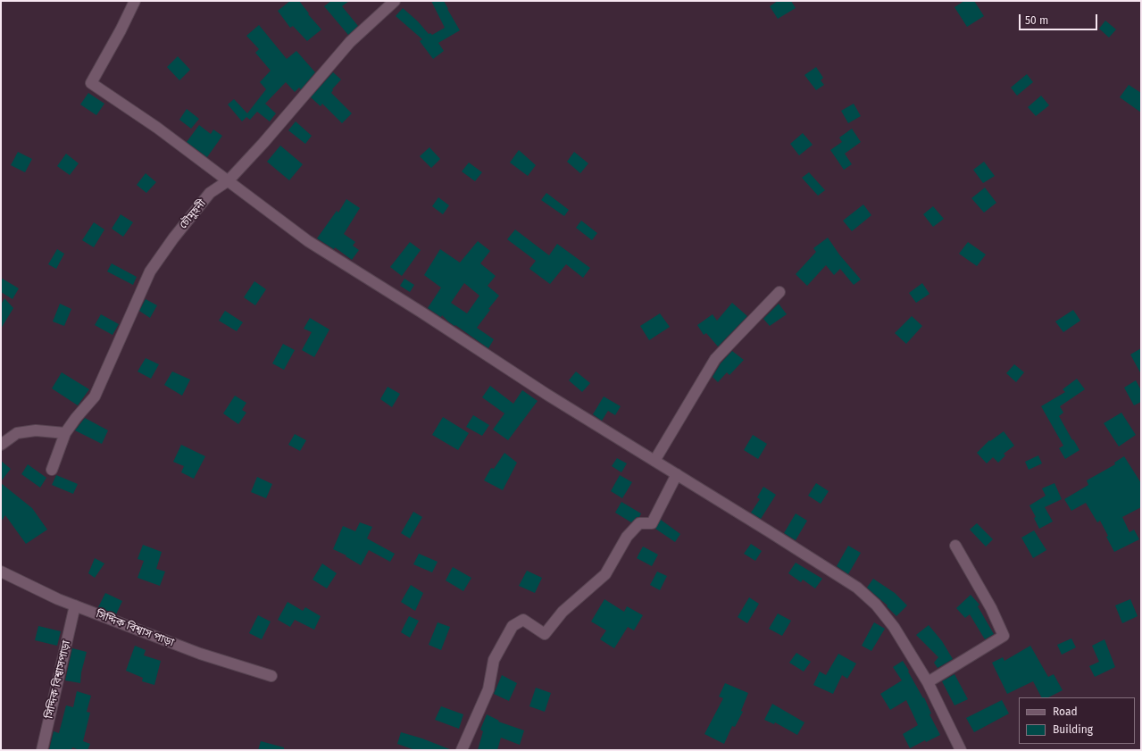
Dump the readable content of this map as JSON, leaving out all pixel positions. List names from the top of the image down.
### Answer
{
  "streets": {
    "street": ["চৌমুহনী", "সিদ্দিক বিশ্বাস পাড়া", "সিদ্দিক বিশ্বাসপাড়া"]
  },
  "crossings": [
    ["সিদ্দিক বিশ্বাস পাড়া", "সিদ্দিক বিশ্বাসপাড়া"]
  ],
  "legend": ["Road", "Building"],
  "scale_bar": "50 m"
}
